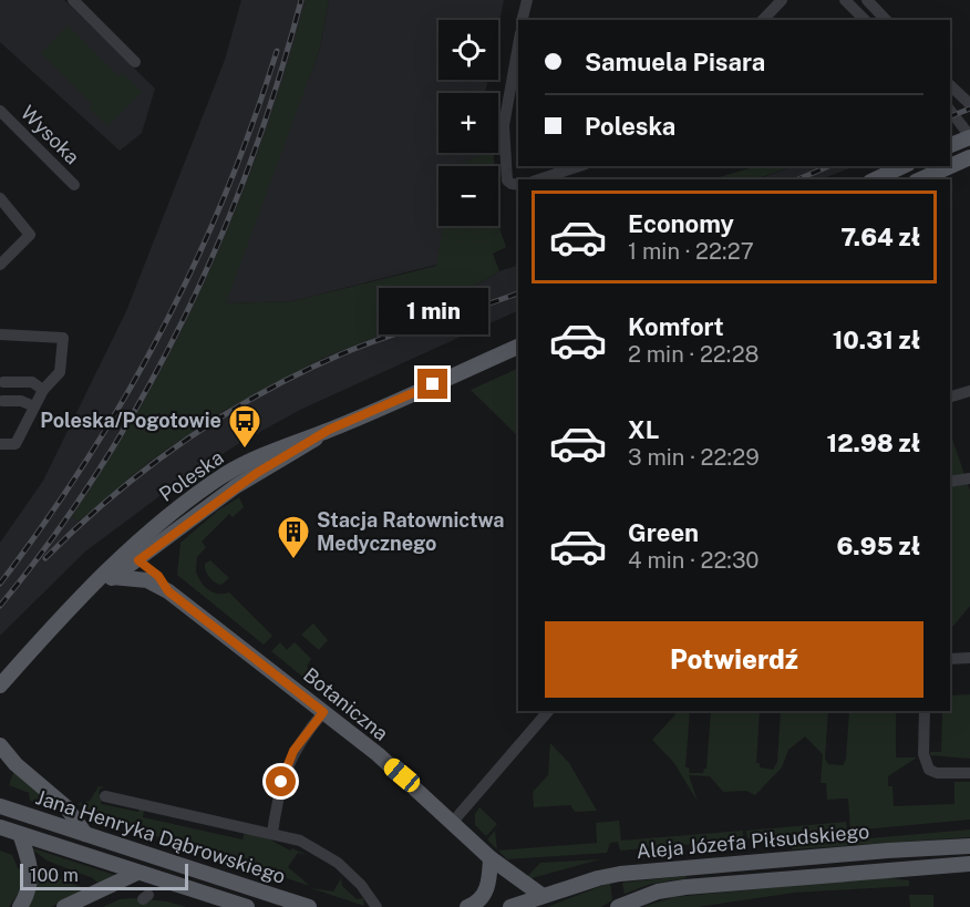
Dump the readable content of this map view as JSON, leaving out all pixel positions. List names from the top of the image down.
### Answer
{
  "streets": {
    "main road": [
      "Poleska",
      "Botaniczna",
      "Jana Henryka Dąbrowskiego",
      "Aleja Józefa Piłsudskiego"
    ],
    "street": ["Wysoka"]
  },
  "crossings": [
    ["Poleska", "Botaniczna"],
    ["Botaniczna", "Aleja Józefa Piłsudskiego"]
  ],
  "places": {
    "bus stop": ["Poleska/Pogotowie"],
    "building": ["Stacja Ratownictwa Medycznego"]
  },
  "scale_bar": "100 m",
  "page": {
    "map_buttons": ["+", "−"],
    "banner": ["Samuela Pisara", "Poleska"],
    "list": [
      {
        "name": "Economy",
        "note": "1 min · 22:27",
        "value": "7.64 zł"
      },
      {
        "name": "Komfort",
        "note": "2 min · 22:28",
        "value": "10.31 zł"
      },
      {
        "name": "XL",
        "note": "3 min · 22:29",
        "value": "12.98 zł"
      },
      {
        "name": "Green",
        "note": "4 min · 22:30",
        "value": "6.95 zł"
      }
    ],
    "bubble": "1 min",
    "buttons": "Potwierdź",
    "scale": "100 m"
  }
}
